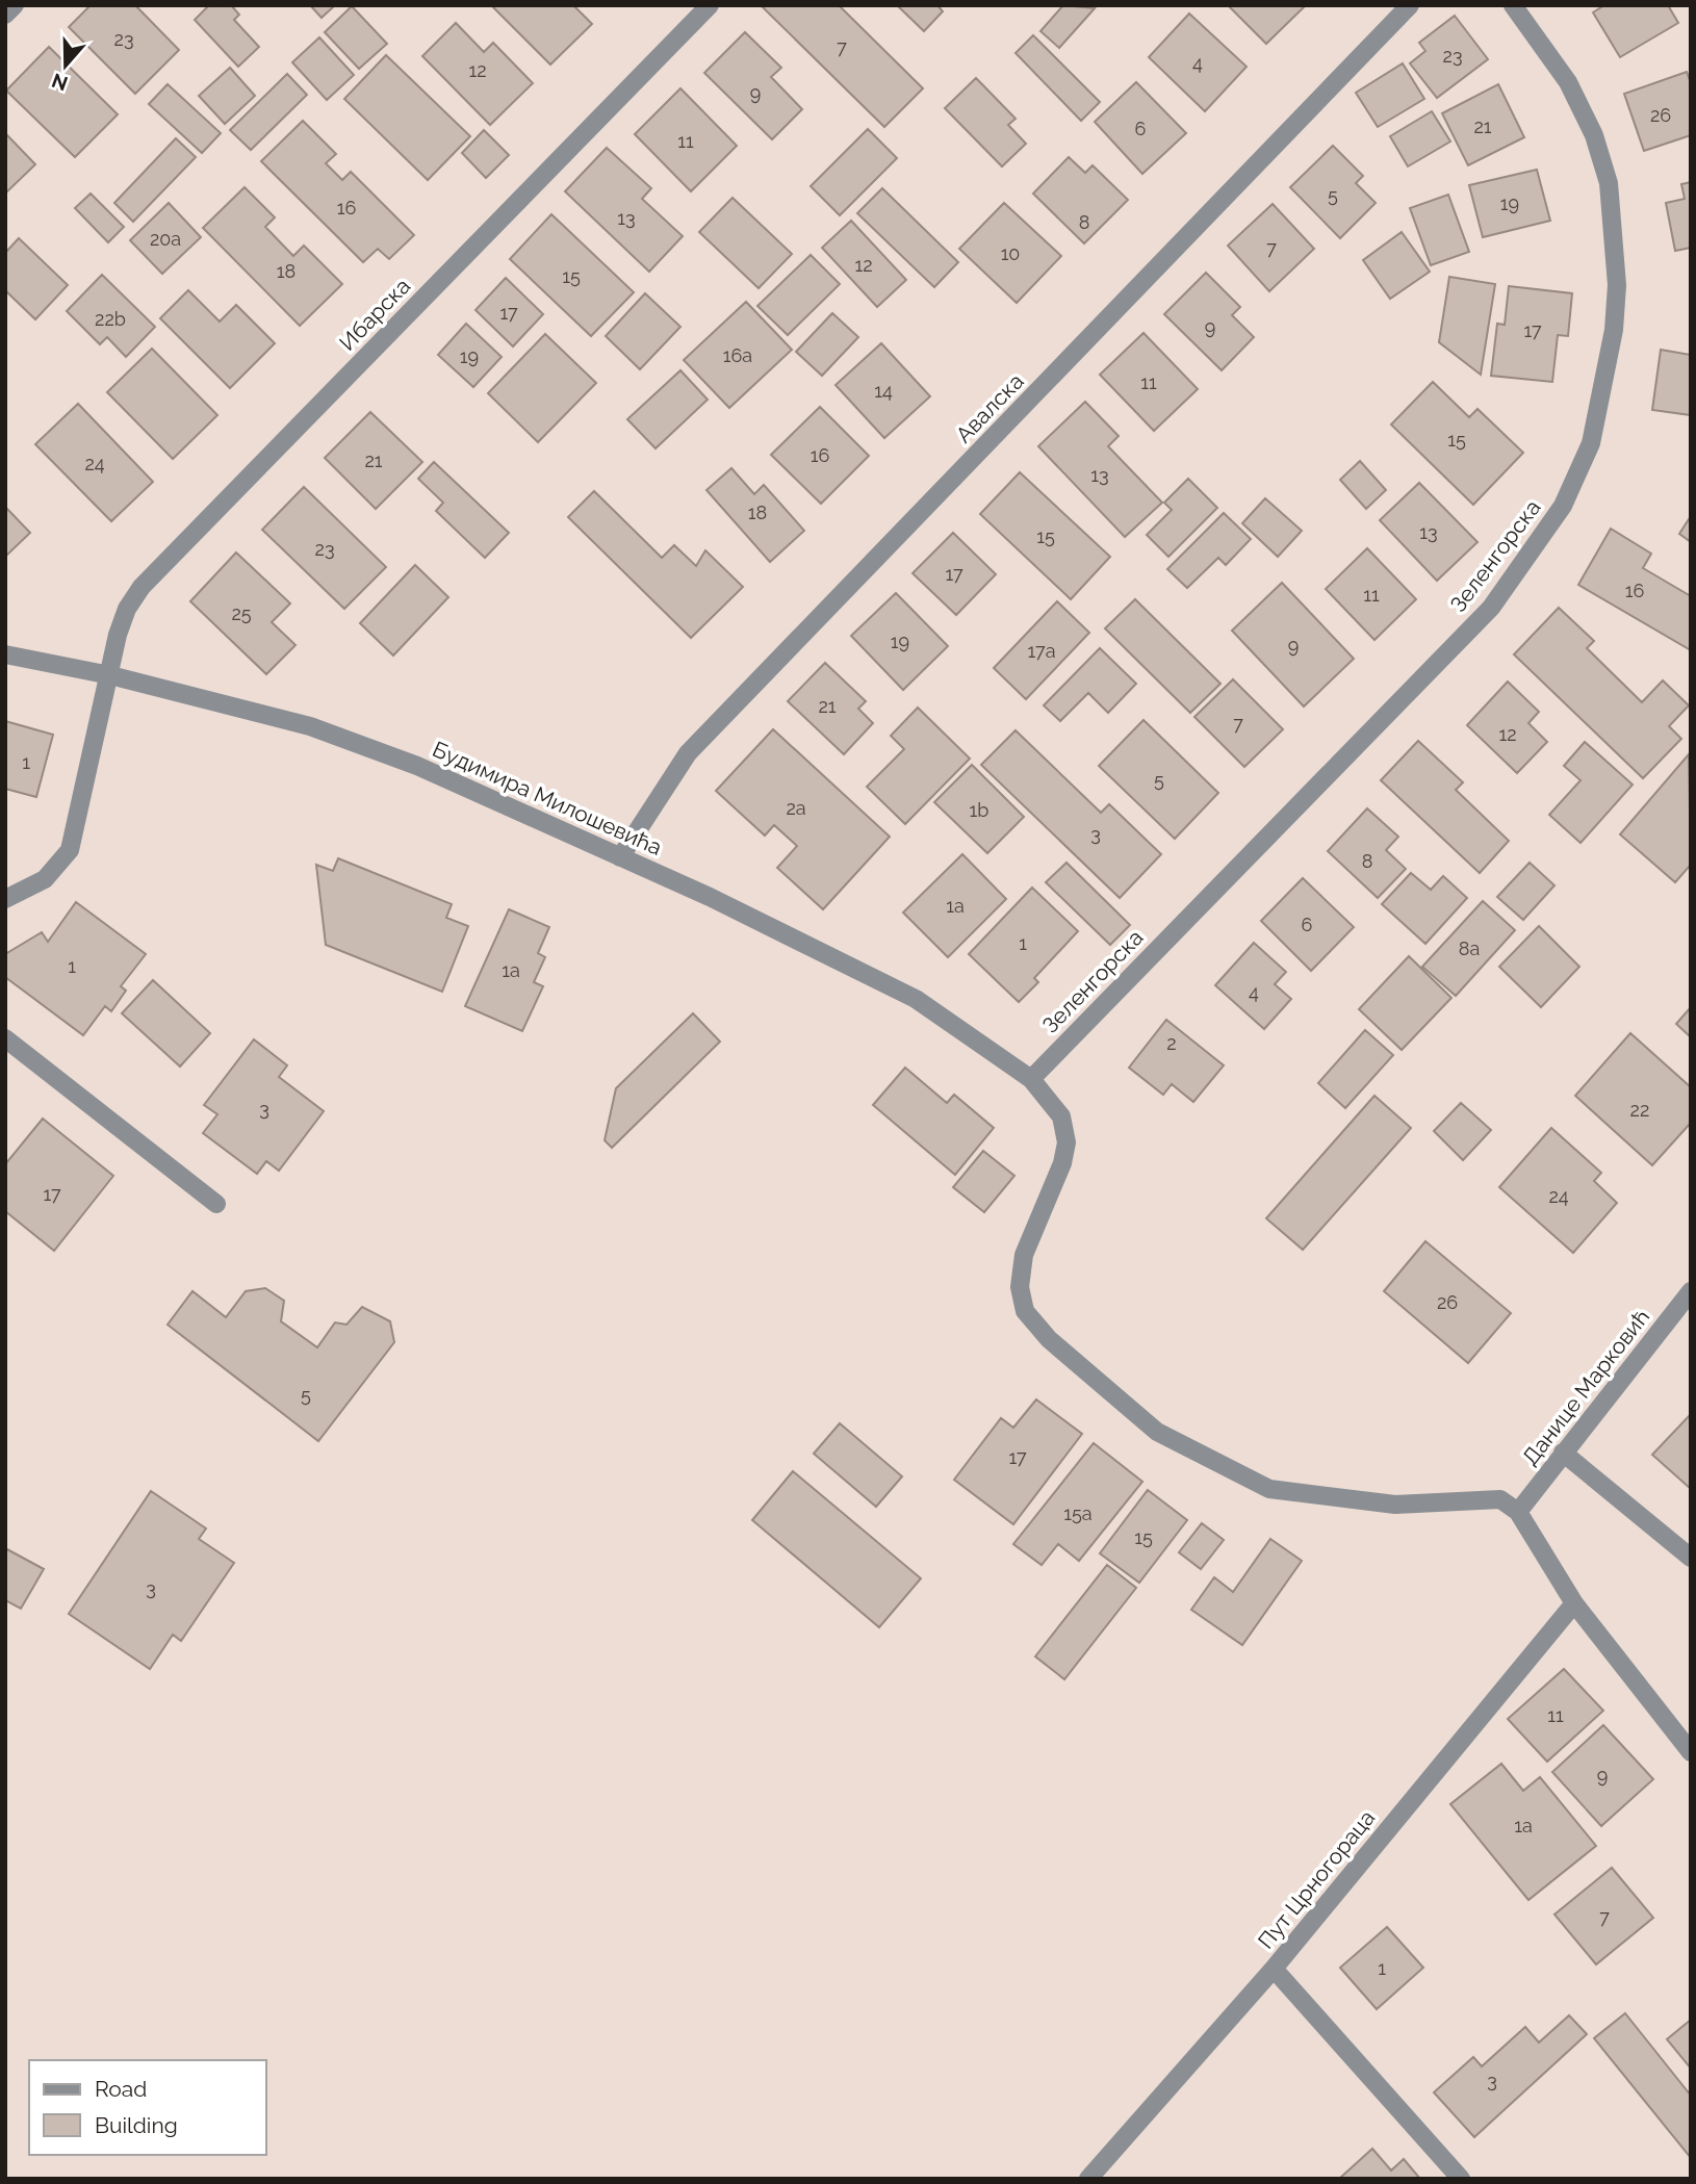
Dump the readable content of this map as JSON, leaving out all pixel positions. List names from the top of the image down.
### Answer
{
  "streets": {
    "street": [
      "Ибарска",
      "Авалска",
      "Зеленгорска",
      "Будимира Милошевића",
      "Данице Марковић",
      "Пут Црногораца"
    ]
  },
  "crossings": [
    ["Ибарска", "Будимира Милошевића"],
    ["Авалска", "Будимира Милошевића"],
    ["Зеленгорска", "Будимира Милошевића"],
    ["Будимира Милошевића", "Данице Марковић"]
  ],
  "house_numbers": [
    "23",
    "7",
    "23",
    "4",
    "12",
    "9",
    "26",
    "21",
    "6",
    "11",
    "5",
    "19",
    "16",
    "13",
    "8",
    "20a",
    "7",
    "10",
    "12",
    "18",
    "15",
    "17",
    "22b",
    "9",
    "17",
    "16a",
    "19",
    "11",
    "14",
    "15",
    "16",
    "21",
    "24",
    "13",
    "18",
    "13",
    "15",
    "23",
    "17",
    "16",
    "11",
    "25",
    "19",
    "9",
    "17a",
    "21",
    "7",
    "12",
    "1",
    "5",
    "2a",
    "1b",
    "3",
    "8",
    "1a",
    "6",
    "1",
    "8a",
    "1",
    "1a",
    "4",
    "2",
    "3",
    "22",
    "17",
    "24",
    "26",
    "5",
    "17",
    "15a",
    "15",
    "3",
    "11",
    "9",
    "1a",
    "7",
    "1",
    "3"
  ],
  "legend": ["Road", "Building"],
  "north": "bottom"
}
